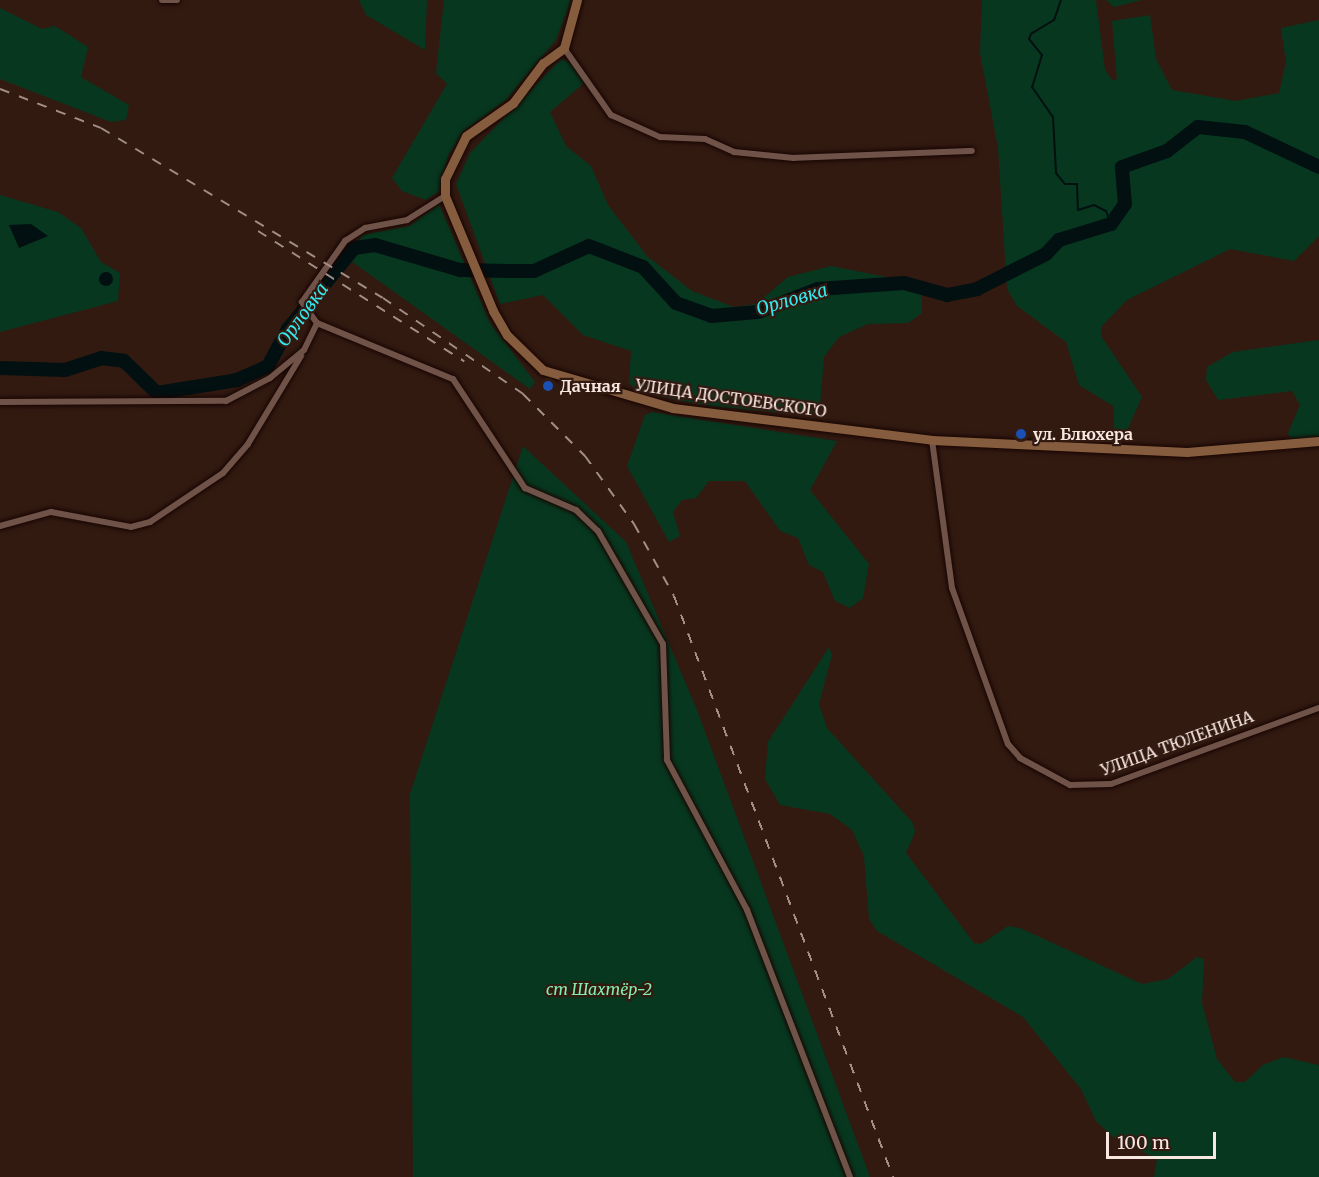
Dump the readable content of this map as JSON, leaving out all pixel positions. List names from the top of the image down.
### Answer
{
  "streets": {
    "main road": ["УЛИЦА ДОСТОЕВСКОГО"],
    "street": ["УЛИЦА ТЮЛЕНИНА"]
  },
  "crossings": [
    ["УЛИЦА ДОСТОЕВСКОГО", "УЛИЦА ТЮЛЕНИНА"]
  ],
  "water": ["Орловка"],
  "parks": ["ст Шахтёр-2"],
  "places": ["Дачная", "ул. Блюхера"],
  "scale_bar": "100 m"
}
